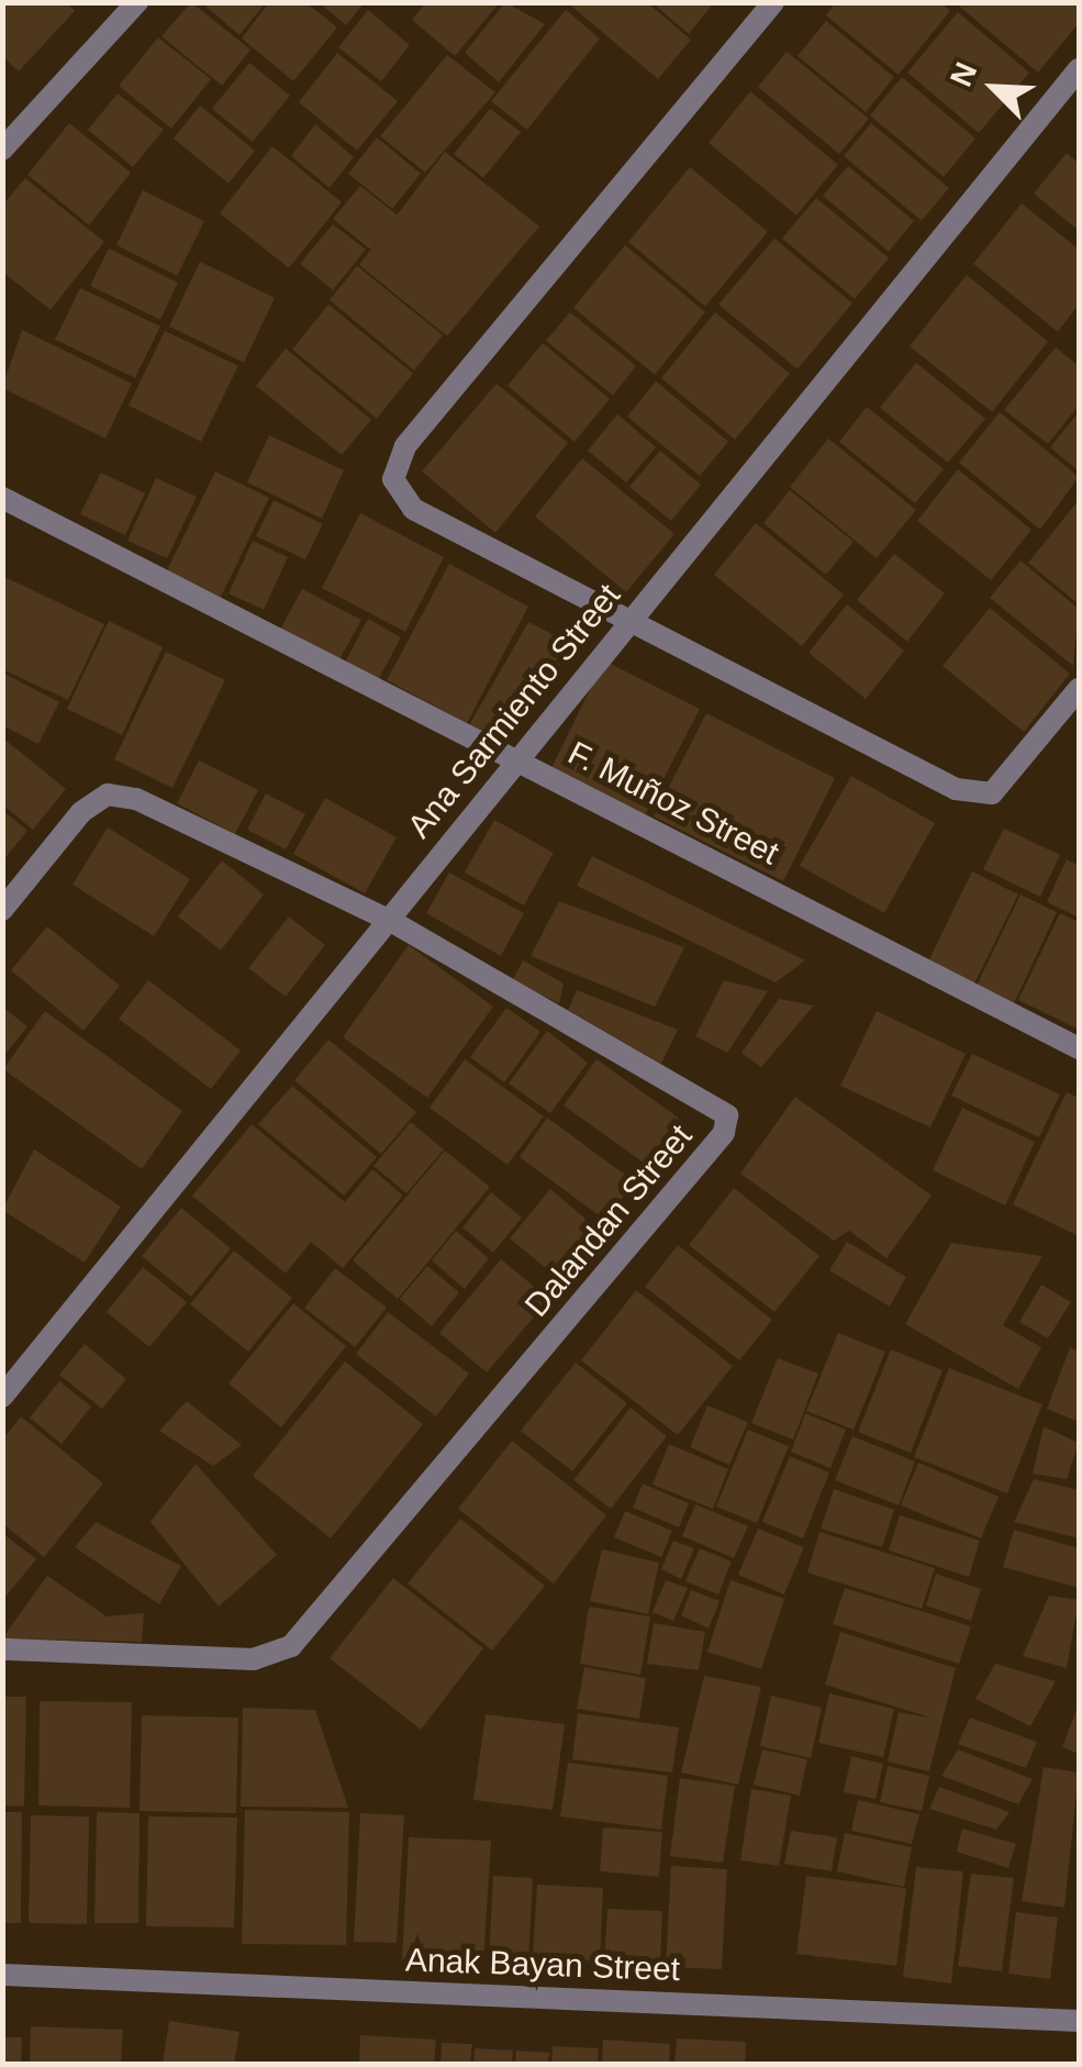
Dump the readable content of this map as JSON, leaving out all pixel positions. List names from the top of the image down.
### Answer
{
  "streets": {
    "street": [
      "Ana Sarmiento Street",
      "F. Muñoz Street",
      "Dalandan Street",
      "Anak Bayan Street"
    ]
  },
  "crossings": [
    ["Ana Sarmiento Street", "F. Muñoz Street"],
    ["Ana Sarmiento Street", "Dalandan Street"]
  ],
  "north": "top left"
}
